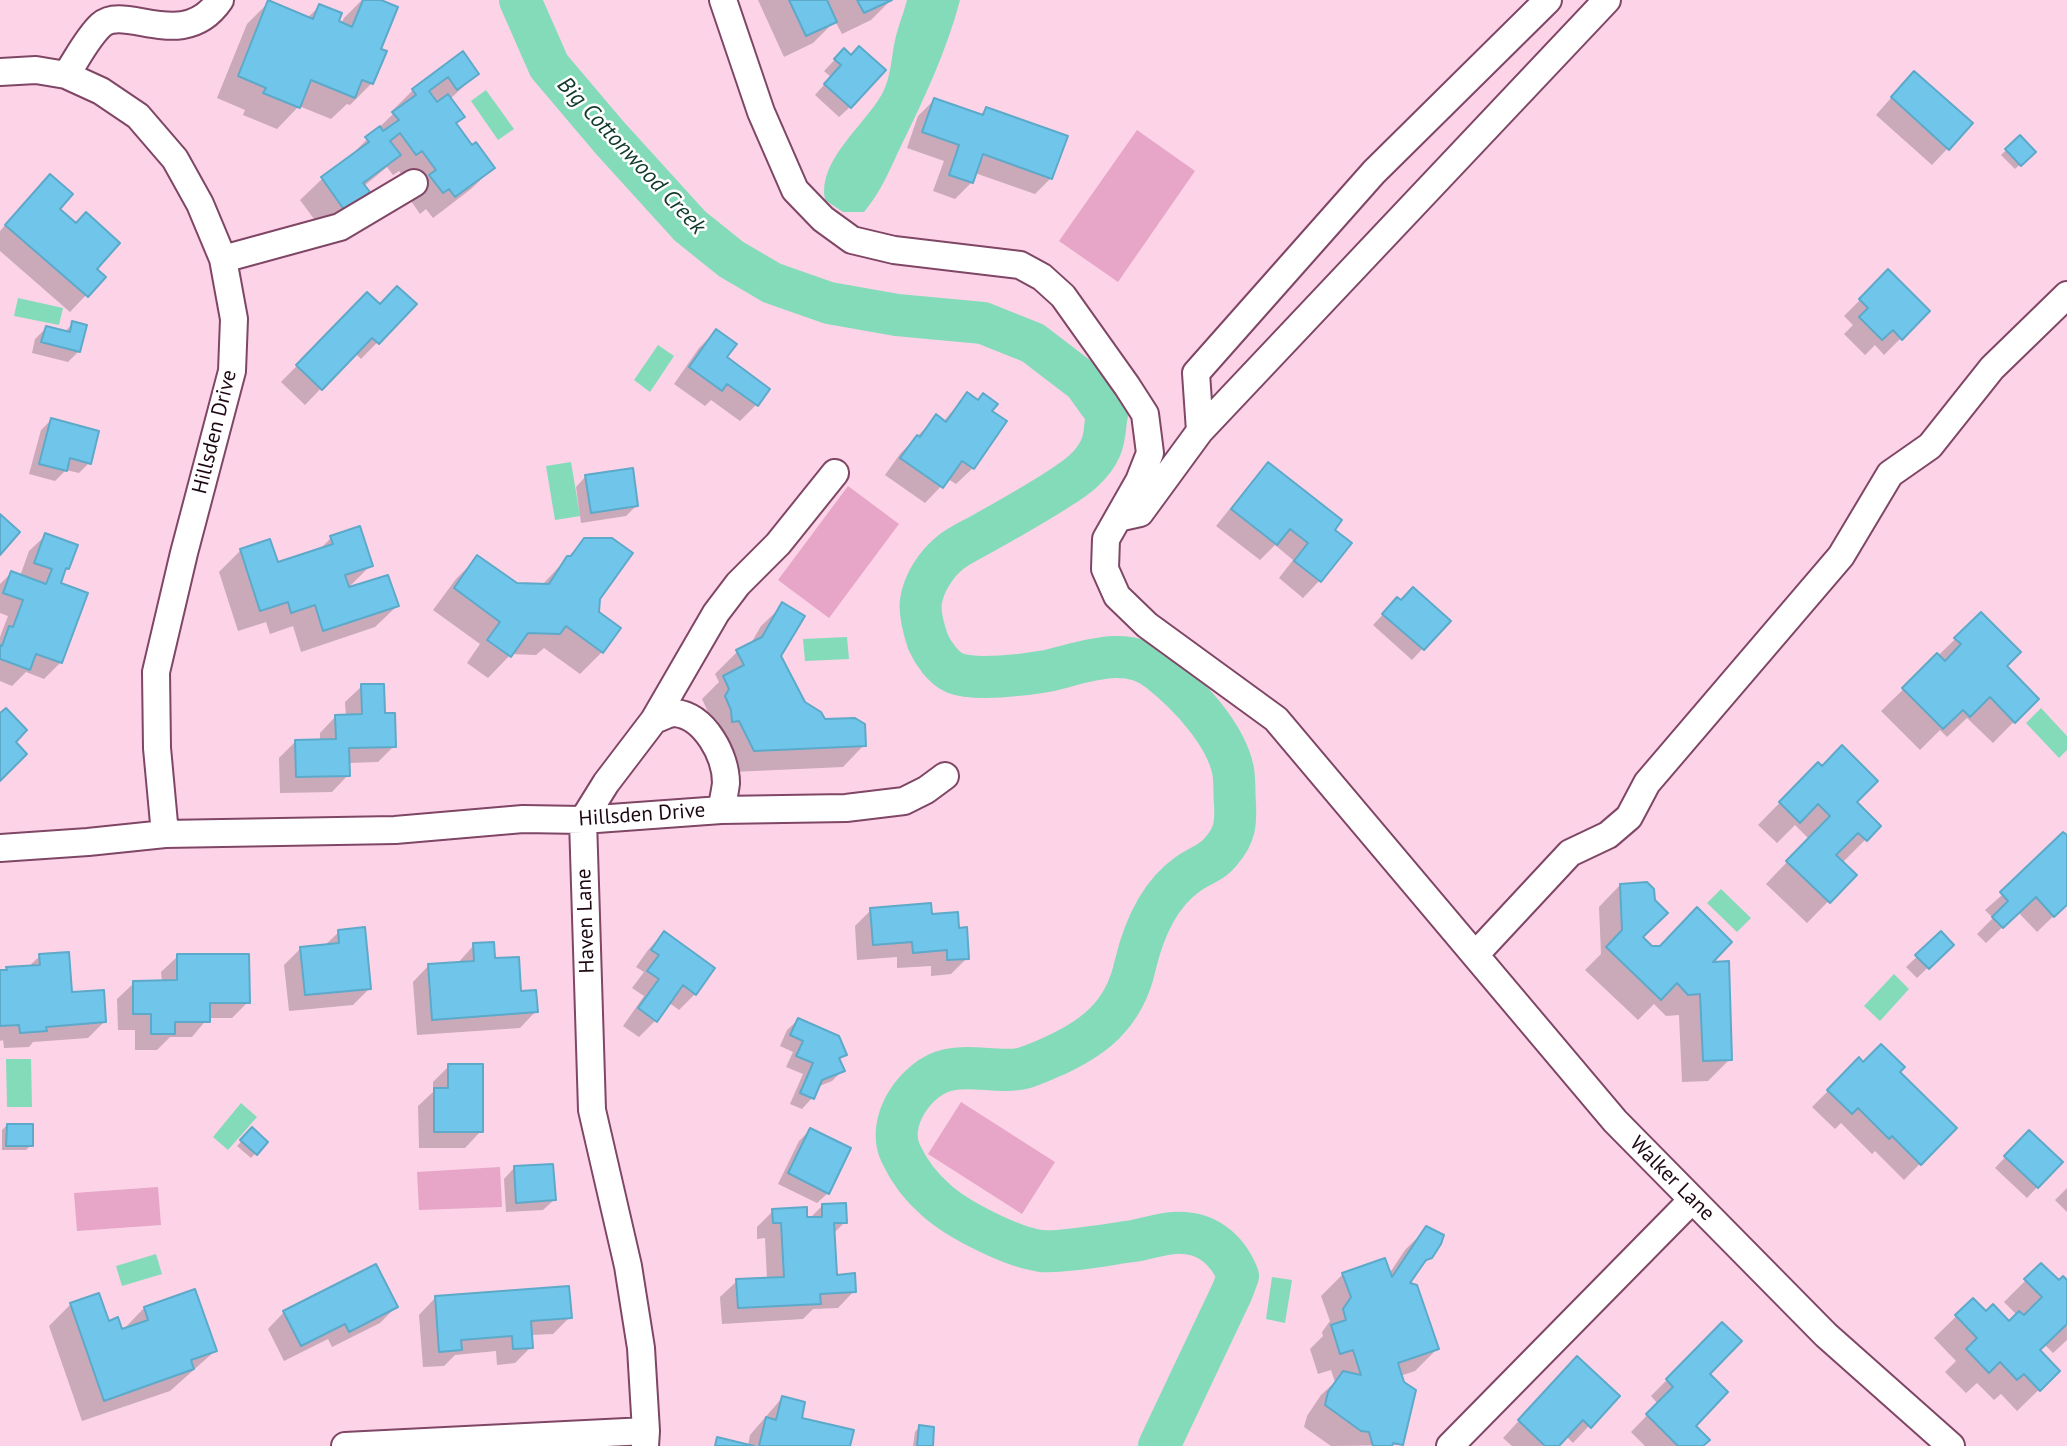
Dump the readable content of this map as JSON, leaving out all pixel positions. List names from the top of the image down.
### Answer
{
  "streets": {
    "street": ["Hillsden Drive", "Haven Lane", "Walker Lane"]
  },
  "crossings": [
    ["Hillsden Drive", "Haven Lane"]
  ],
  "water": ["Big Cottonwood Creek"]
}
